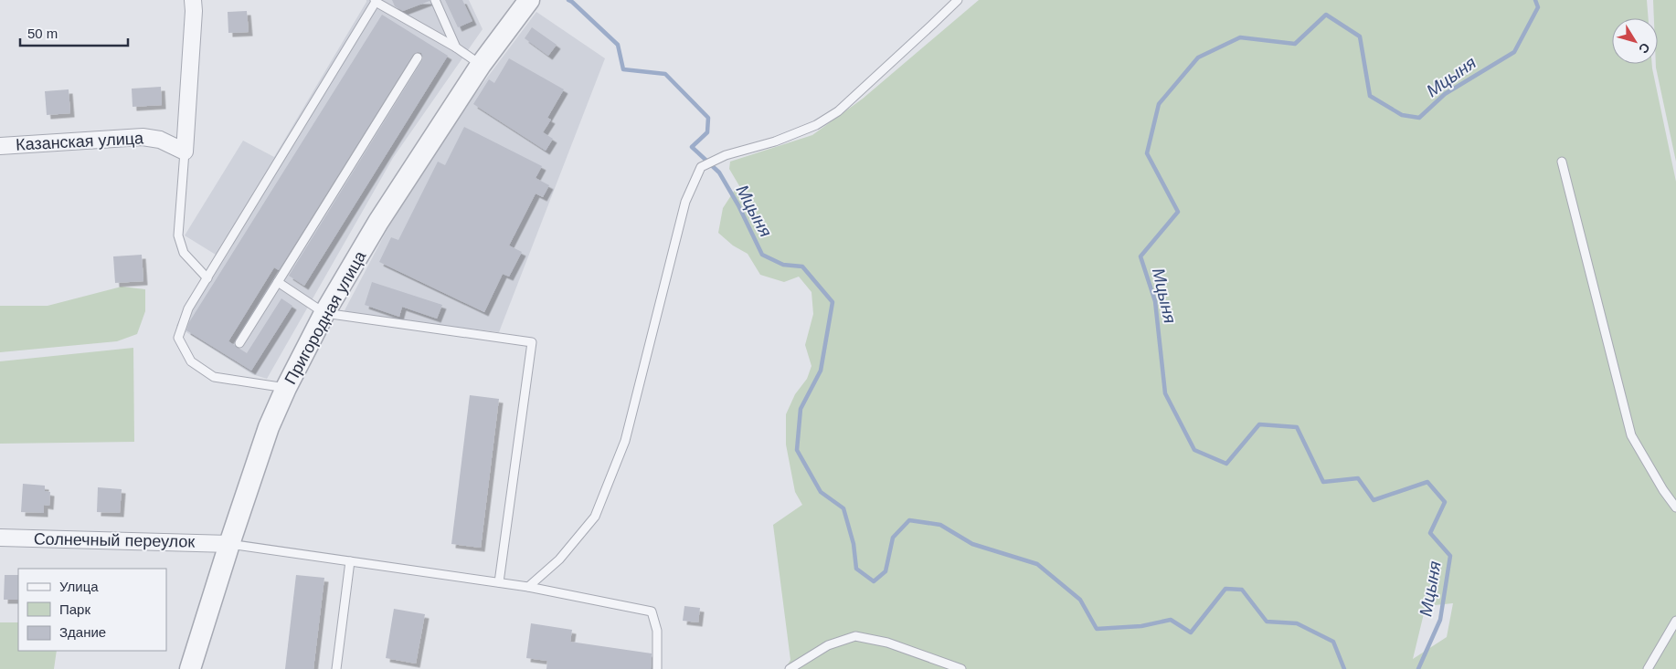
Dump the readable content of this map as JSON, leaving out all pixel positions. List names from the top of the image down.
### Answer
{
  "streets": {
    "street": ["Казанская улица", "Пригородная улица", "Солнечный переулок"]
  },
  "crossings": [
    ["Пригородная улица", "Солнечный переулок"]
  ],
  "water": ["Мцыня"],
  "legend": ["Улица", "Парк", "Здание"],
  "scale_bar": "50 m",
  "north": "bottom right"
}
